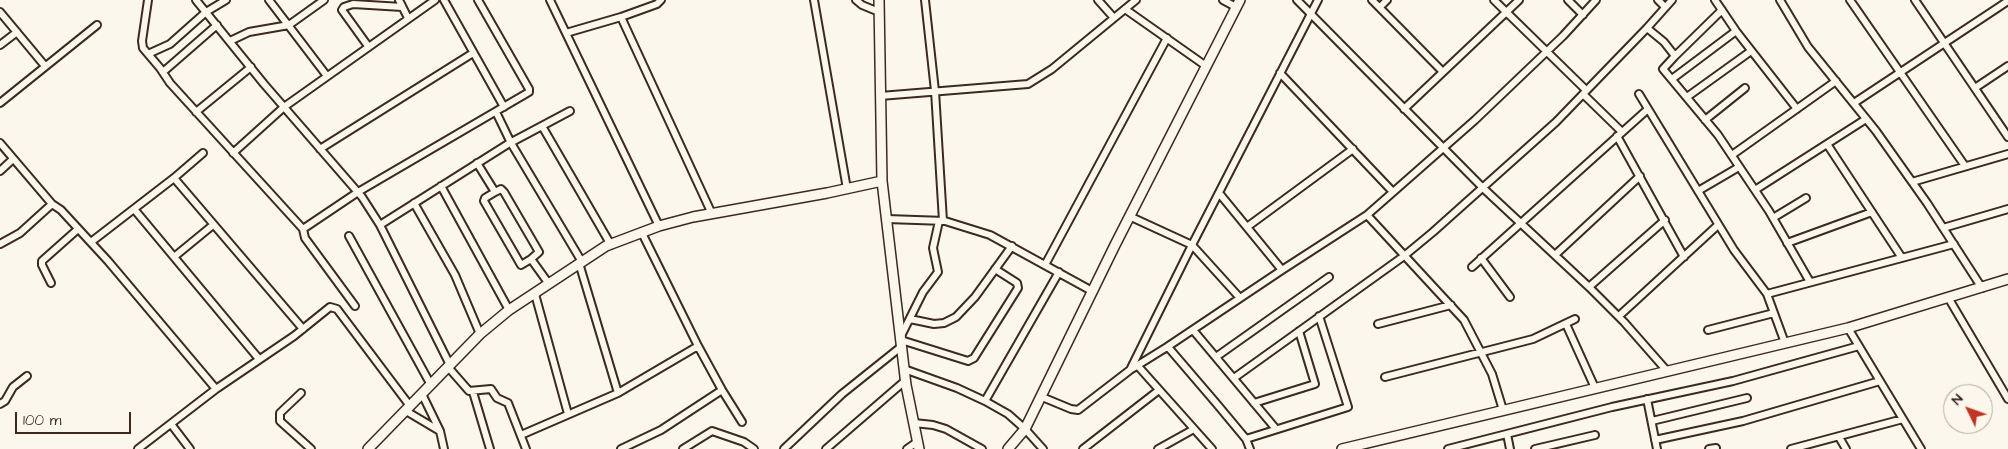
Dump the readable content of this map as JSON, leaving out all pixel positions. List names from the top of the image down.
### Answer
{
  "scale_bar": "100 m",
  "north": "top left"
}
